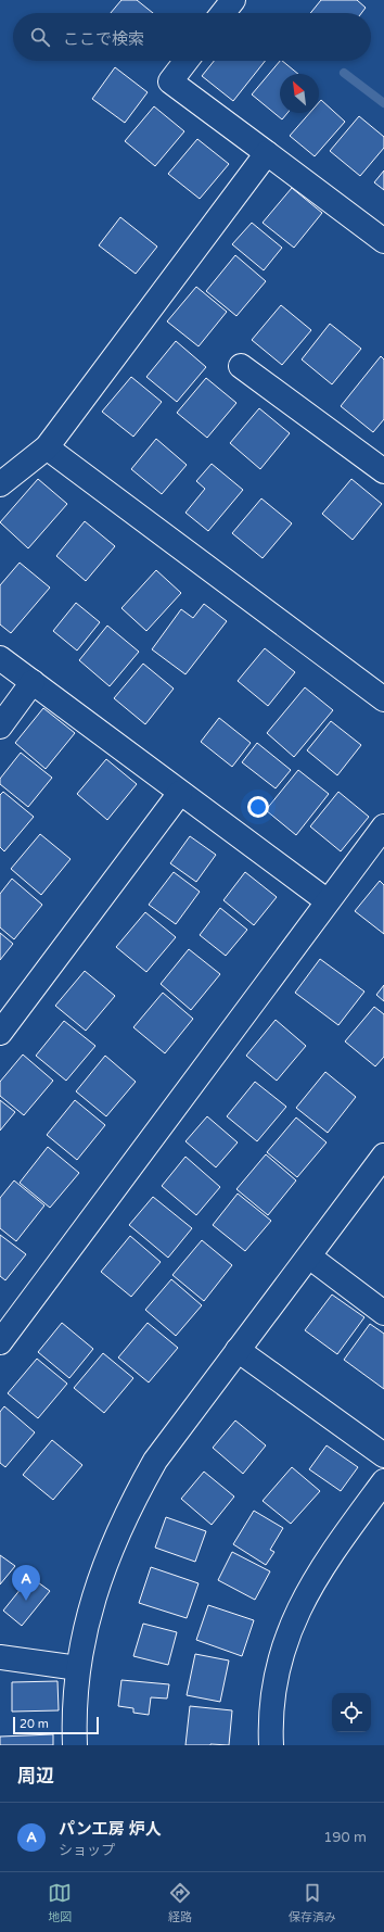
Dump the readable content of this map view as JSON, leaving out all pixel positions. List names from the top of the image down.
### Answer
{
  "scale_bar": "20 m",
  "north": "top left",
  "page": {
    "search": "ここで検索",
    "pins": "A",
    "scale": "20 m",
    "heading": "周辺",
    "list": [
      {
        "mark": "A",
        "name": "パン工房 炉人",
        "note": "ショップ",
        "value": "190 m"
      }
    ],
    "nav": ["地図", "経路", "保存済み"]
  }
}
